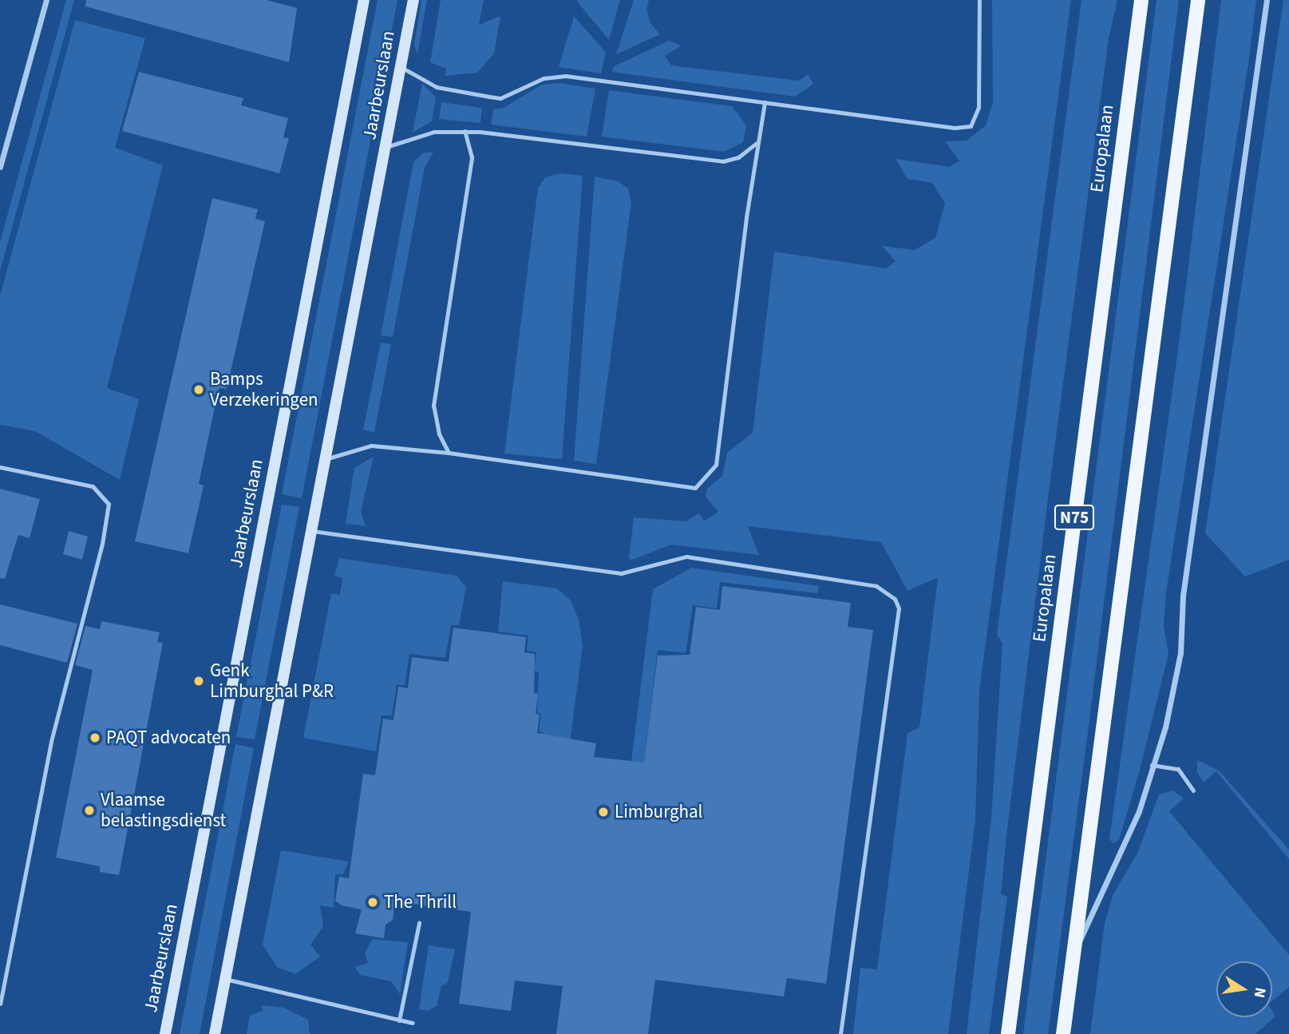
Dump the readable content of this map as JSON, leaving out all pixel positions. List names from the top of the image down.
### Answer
{
  "streets": {
    "main road": ["Jaarbeurslaan", "Europalaan", "N75"]
  },
  "places": [
    "Bamps Verzekeringen",
    "Genk Limburghal P&R",
    "PAQT advocaten",
    "Vlaamse belastingsdienst",
    "Limburghal",
    "The Thrill"
  ],
  "north": "right"
}
